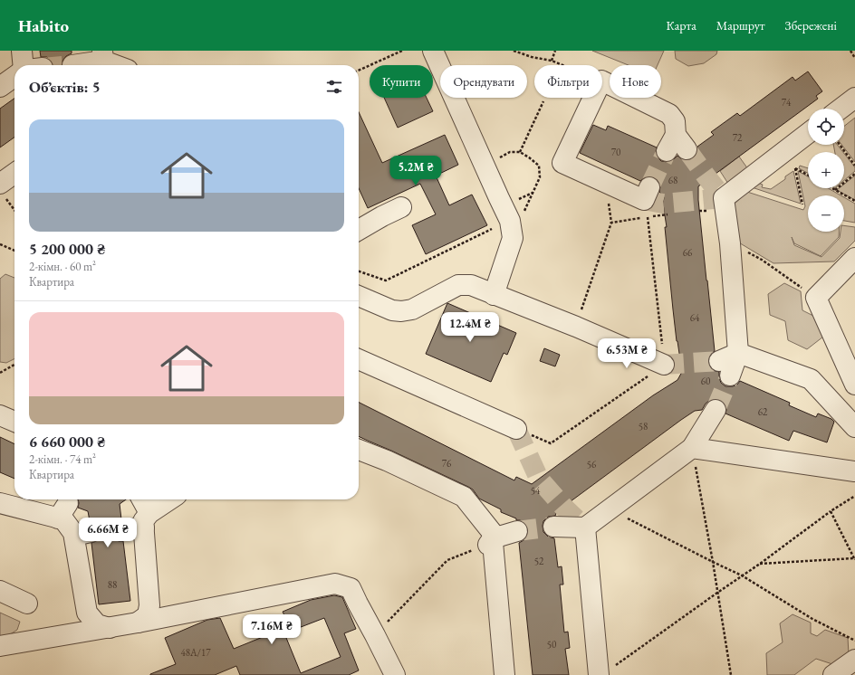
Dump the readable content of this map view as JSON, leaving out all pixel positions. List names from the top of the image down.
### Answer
{
  "house_numbers": [
    "74",
    "72",
    "70",
    "68",
    "66",
    "64",
    "60",
    "62",
    "58",
    "76",
    "56",
    "54",
    "52",
    "88",
    "50",
    "48А/17"
  ],
  "page": {
    "header": "Habito",
    "nav": ["Карта", "Маршрут", "Збережені"],
    "chip": [
      "Купити",
      "Орендувати",
      "Фільтри",
      "Нове"
    ],
    "heading": "Об’єктів: 5",
    "map_buttons": ["+", "−"],
    "list": [
      {
        "name": "5 200 000 ₴",
        "note": "2-кімн. · 60 m² · Квартира"
      },
      {
        "name": "6 660 000 ₴",
        "note": "2-кімн. · 74 m² · Квартира"
      }
    ],
    "price": [
      "5.2M ₴",
      "12.4M ₴",
      "6.53M ₴",
      "6.66M ₴",
      "7.16M ₴"
    ]
  }
}
